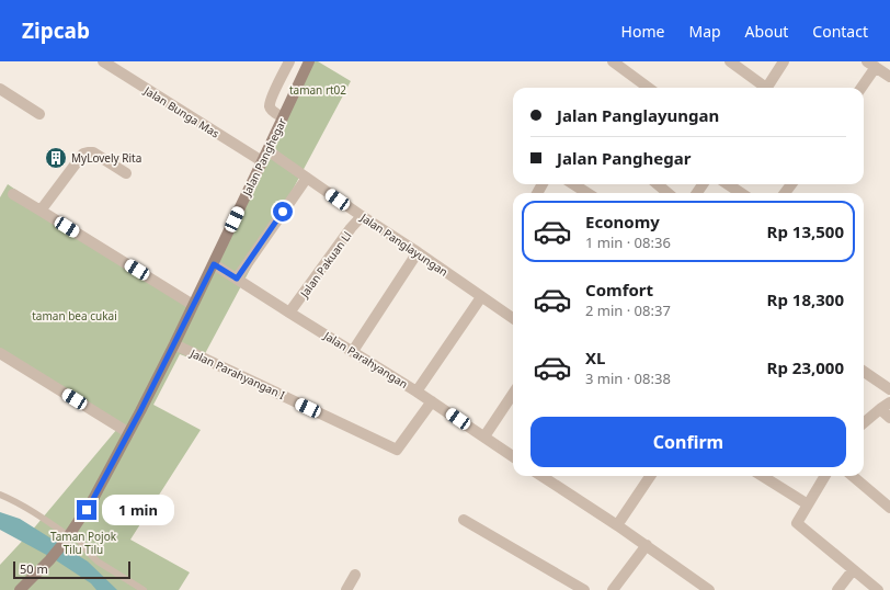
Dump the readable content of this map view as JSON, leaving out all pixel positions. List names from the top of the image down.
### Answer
{
  "streets": {
    "street": [
      "Jalan Bunga Mas",
      "Jalan Panghegar",
      "Jalan Panglayungan",
      "Jalan Pakuan Ll",
      "Jalan Parahyangan",
      "Jalan Parahyangan I"
    ]
  },
  "crossings": [
    ["Jalan Bunga Mas", "Jalan Panghegar"],
    ["Jalan Panghegar", "Jalan Panglayungan"],
    ["Jalan Panghegar", "Jalan Parahyangan"],
    ["Jalan Panghegar", "Jalan Parahyangan I"],
    ["Jalan Panglayungan", "Jalan Pakuan Ll"],
    ["Jalan Pakuan Ll", "Jalan Parahyangan"],
    ["Jalan Parahyangan", "Jalan Parahyangan I"]
  ],
  "parks": ["taman rt02", "taman bea cukai", "Taman Pojok Tilu Tilu"],
  "places": {
    "building": ["MyLovely Rita"]
  },
  "scale_bar": "50 m",
  "page": {
    "header": "Zipcab",
    "nav": [
      "Home",
      "Map",
      "About",
      "Contact"
    ],
    "banner": ["Jalan Panglayungan", "Jalan Panghegar"],
    "list": [
      {
        "name": "Economy",
        "note": "1 min · 08:36",
        "value": "Rp 13,500"
      },
      {
        "name": "Comfort",
        "note": "2 min · 08:37",
        "value": "Rp 18,300"
      },
      {
        "name": "XL",
        "note": "3 min · 08:38",
        "value": "Rp 23,000"
      }
    ],
    "buttons": "Confirm",
    "bubble": "1 min",
    "scale": "50 m"
  }
}
